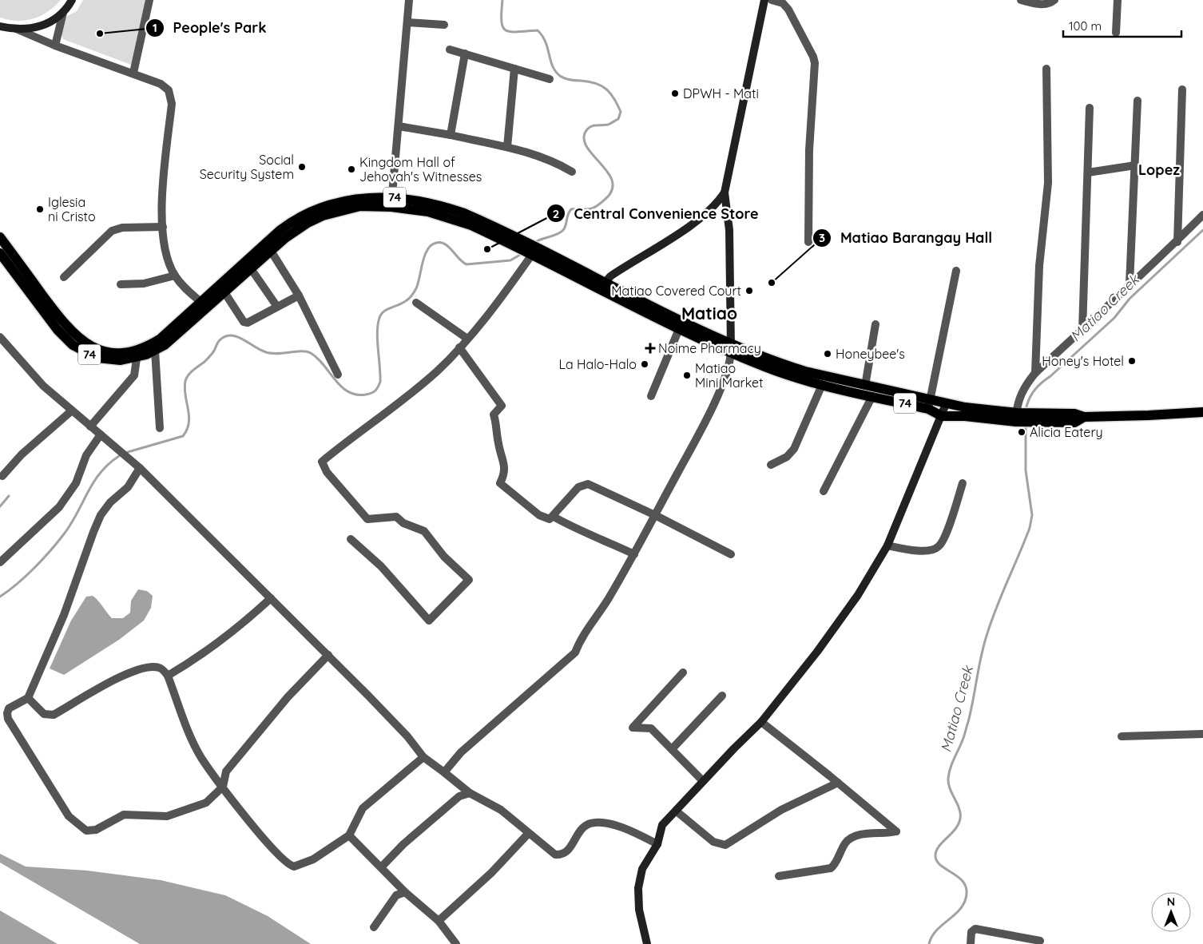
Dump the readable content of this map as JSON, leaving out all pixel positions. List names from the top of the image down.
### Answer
{
  "streets": {
    "main road": ["74"]
  },
  "districts": ["Lopez", "Matiao"],
  "water": ["Matiao Creek"],
  "places": {
    "other": [
      "People's Park",
      "DPWH - Mati",
      "Social Security System",
      "Kingdom Hall of Jehovah's Witnesses",
      "Iglesia ni Cristo",
      "Central Convenience Store",
      "Matiao Barangay Hall",
      "Matiao Covered Court",
      "Honeybee's",
      "Honey's Hotel",
      "La Halo-Halo",
      "Matiao Mini Market",
      "Alicia Eatery"
    ],
    "health": ["Noime Pharmacy"]
  },
  "scale_bar": "100 m",
  "north": "top"
}
